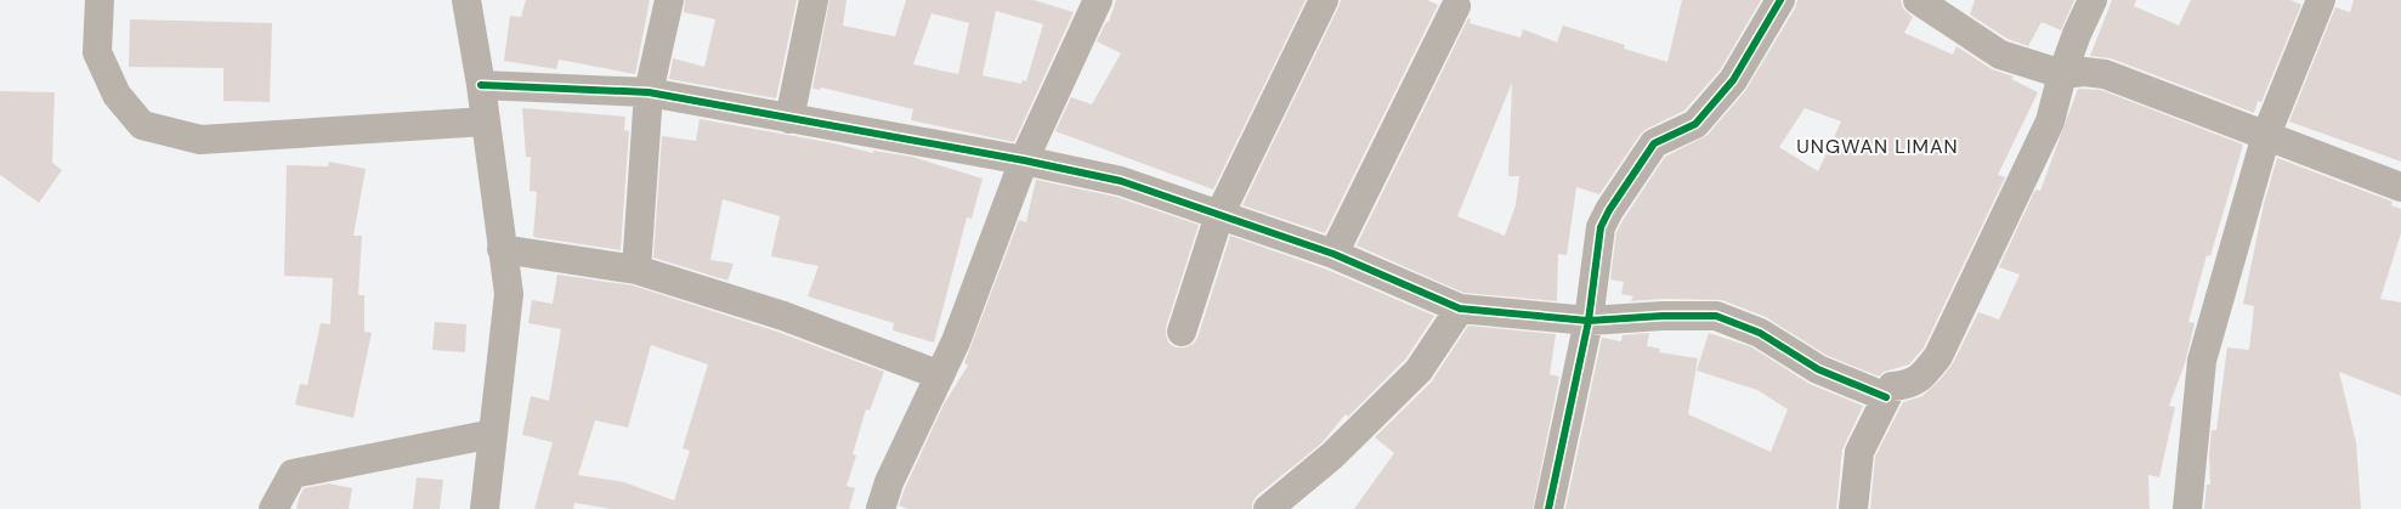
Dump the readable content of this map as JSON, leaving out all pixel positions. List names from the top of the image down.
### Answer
{
  "districts": ["UNGWAN LIMAN"]
}
